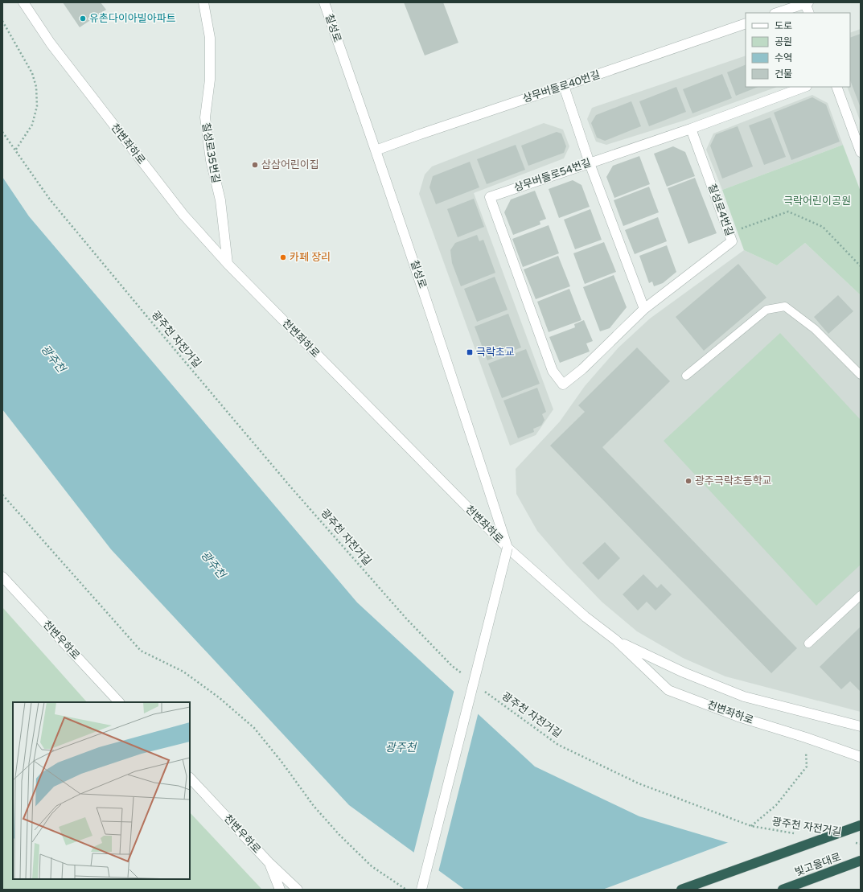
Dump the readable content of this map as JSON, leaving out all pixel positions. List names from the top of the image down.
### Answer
{
  "streets": {
    "highway": ["빛고을대로"],
    "street": [
      "칠성로",
      "상무버들로40번길",
      "천변좌하로",
      "칠성로35번길",
      "상무버들로54번길",
      "칠성로4번길",
      "천변우하로"
    ],
    "path": ["광주천 자전거길"]
  },
  "crossings": [
    ["칠성로", "상무버들로40번길"],
    ["칠성로", "천변좌하로"],
    ["천변좌하로", "칠성로35번길"],
    ["천변좌하로", "광주천 자전거길"],
    ["상무버들로54번길", "칠성로4번길"]
  ],
  "water": ["광주천"],
  "parks": ["극락어린이공원"],
  "places": {
    "other": [
      "유촌다이아빌아파트",
      "삼삼어린이집",
      "카페 장리",
      "광주극락초등학교"
    ],
    "transit": ["극락초교"]
  },
  "legend": [
    "도로",
    "공원",
    "수역",
    "건물"
  ]
}
